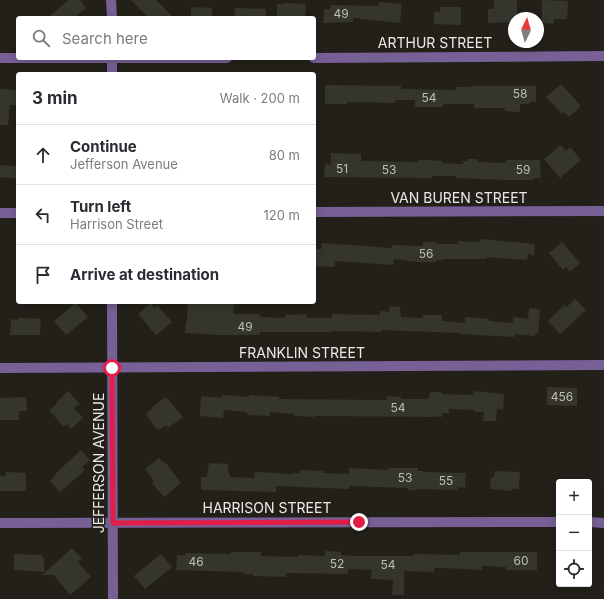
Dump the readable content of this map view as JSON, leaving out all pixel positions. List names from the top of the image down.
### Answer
{
  "streets": {
    "street": [
      "ARTHUR STREET",
      "VAN BUREN STREET",
      "FRANKLIN STREET",
      "JEFFERSON AVENUE",
      "HARRISON STREET"
    ]
  },
  "crossings": [
    ["FRANKLIN STREET", "JEFFERSON AVENUE"],
    ["JEFFERSON AVENUE", "HARRISON STREET"]
  ],
  "house_numbers": [
    "49",
    "58",
    "54",
    "51",
    "53",
    "59",
    "56",
    "49",
    "456",
    "54",
    "53",
    "55",
    "60",
    "46",
    "52",
    "54"
  ],
  "north": "top",
  "page": {
    "search": "Search here",
    "heading": ["3 min", "Walk · 200 m"],
    "list": [
      ["Continue", "Jefferson Avenue", "80 m"],
      ["Turn left", "Harrison Street", "120 m"],
      "Arrive at destination"
    ],
    "map_buttons": ["+", "−"]
  }
}
